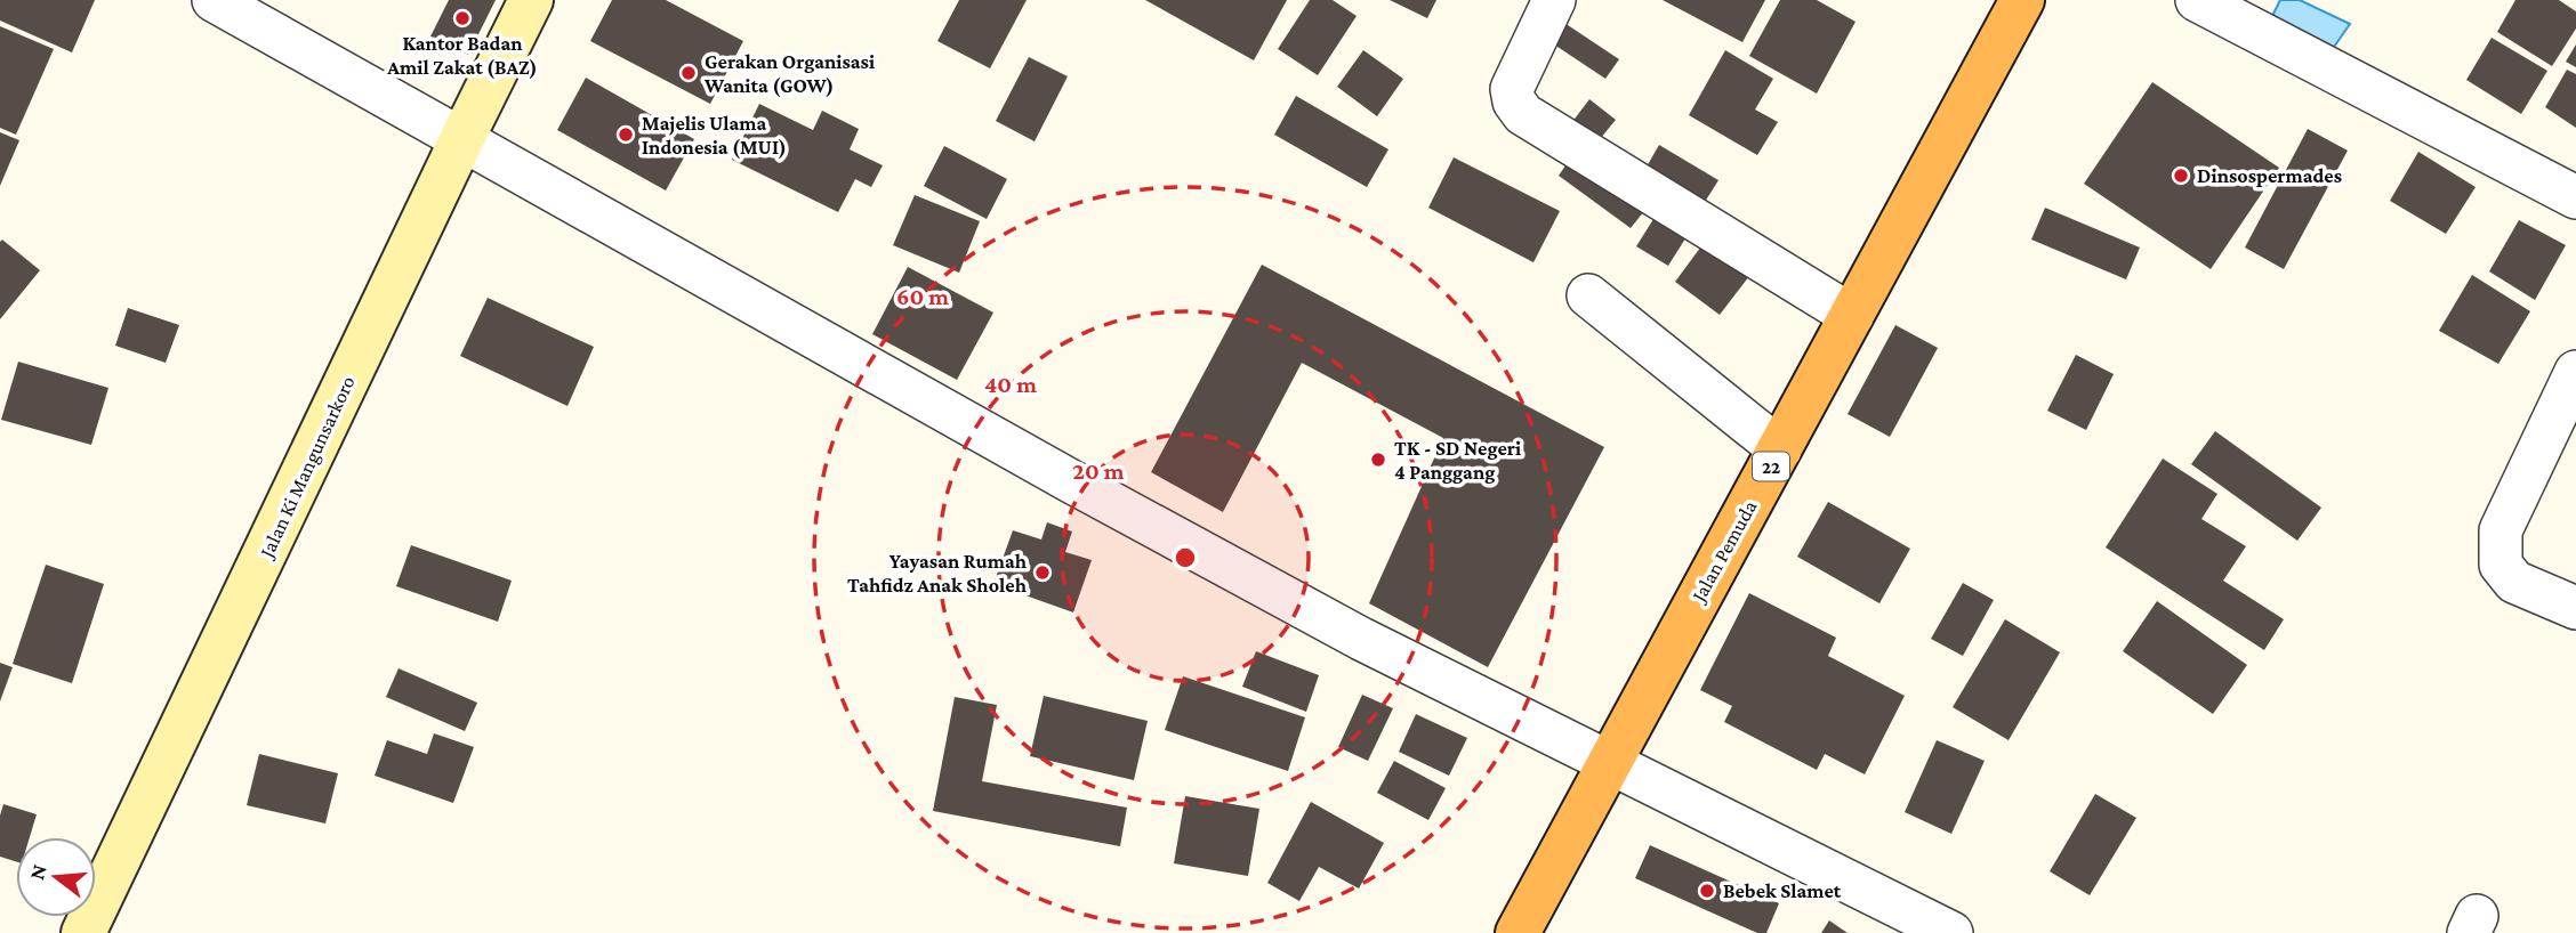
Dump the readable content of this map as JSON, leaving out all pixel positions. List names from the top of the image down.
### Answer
{
  "streets": {
    "highway": ["22", "Jalan Pemuda"],
    "main road": ["Jalan Ki Mangunsarkoro"]
  },
  "places": [
    "Kantor Badan Amil Zakat (BAZ)",
    "Gerakan Organisasi Wanita (GOW)",
    "Majelis Ulama Indonesia (MUI)",
    "Dinsospermades",
    "TK - SD Negeri 4 Panggang",
    "Yayasan Rumah Tahfidz Anak Sholeh",
    "Bebek Slamet"
  ],
  "north": "left",
  "rings": ["60 m", "40 m", "20 m"]
}
